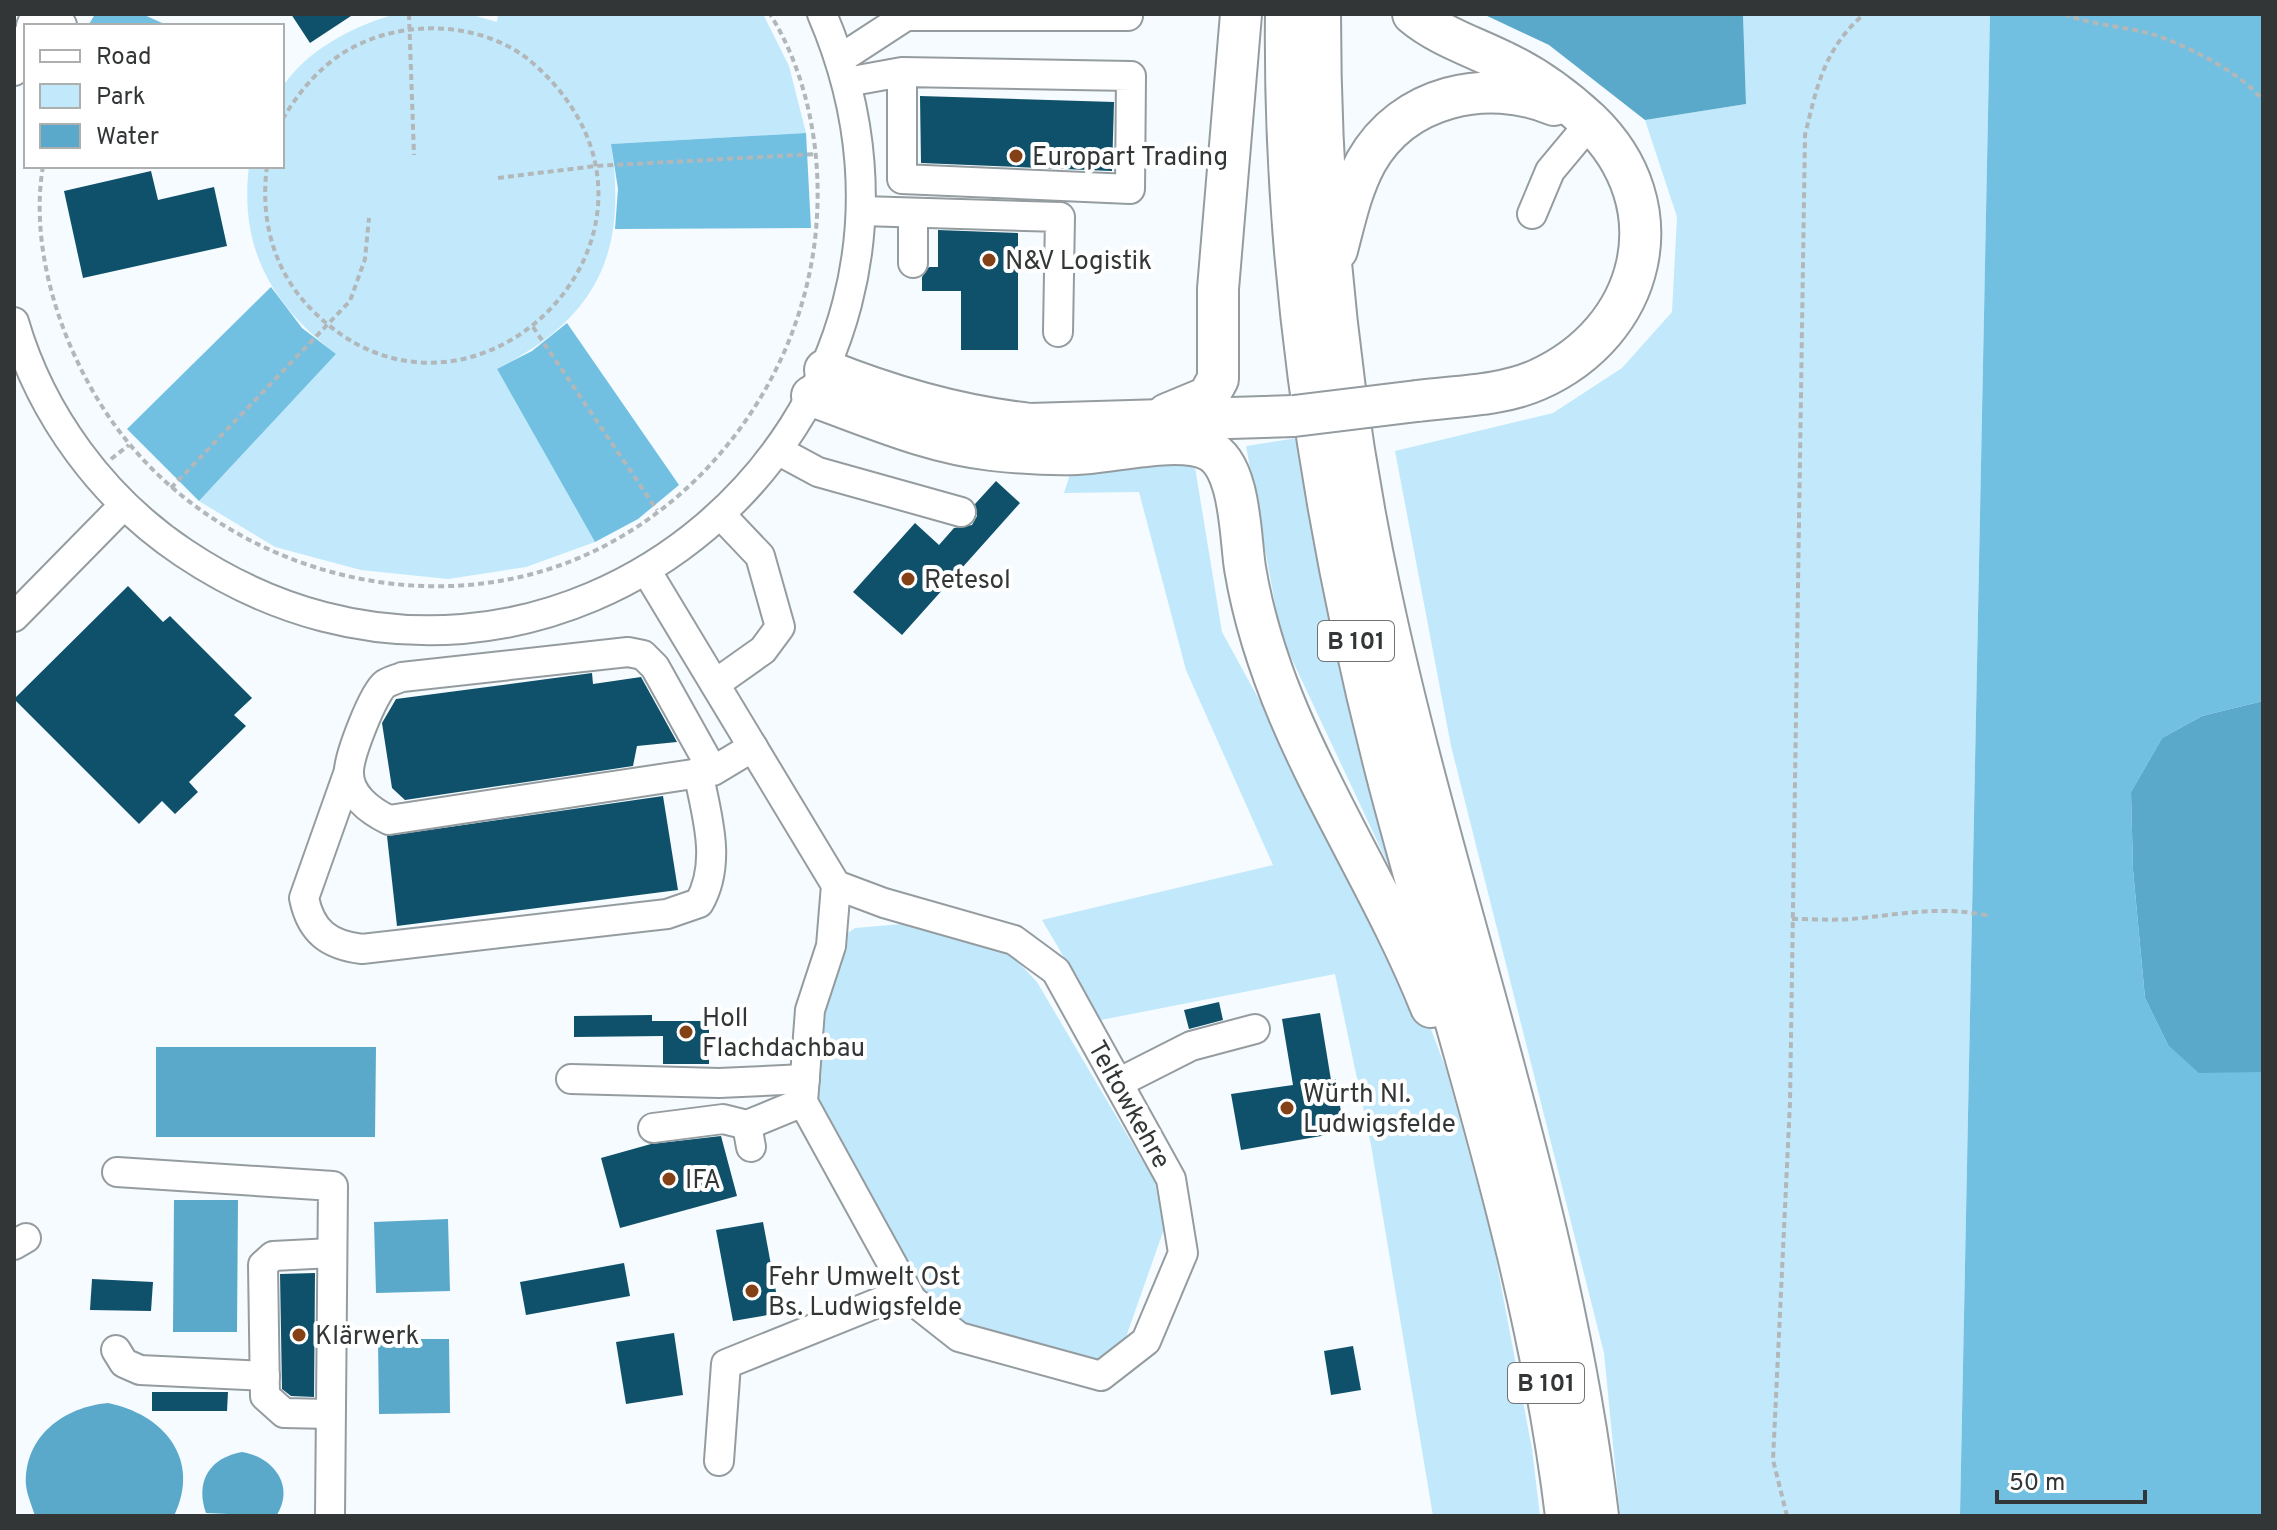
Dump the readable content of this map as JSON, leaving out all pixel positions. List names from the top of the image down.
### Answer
{
  "streets": {
    "highway": ["B 101"],
    "street": ["Teltowkehre"]
  },
  "places": [
    "Europart Trading",
    "N&V Logistik",
    "Retesol",
    "Holl Flachdachbau",
    "Würth Nl. Ludwigsfelde",
    "IFA",
    "Fehr Umwelt Ost Bs. Ludwigsfelde",
    "Klärwerk"
  ],
  "legend": ["Road", "Park", "Water"],
  "scale_bar": "50 m"
}
